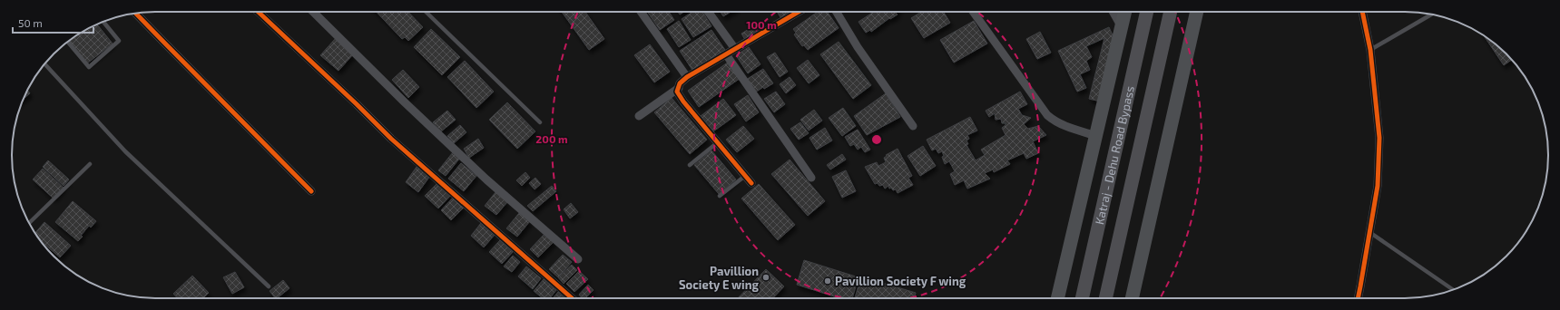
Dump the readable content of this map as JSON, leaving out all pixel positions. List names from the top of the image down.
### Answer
{
  "streets": {
    "highway": ["Katraj - Dehu Road Bypass"]
  },
  "places": ["Pavillion Society E wing", "Pavillion Society F wing"],
  "scale_bar": "50 m",
  "rings": ["100 m", "200 m"]
}
